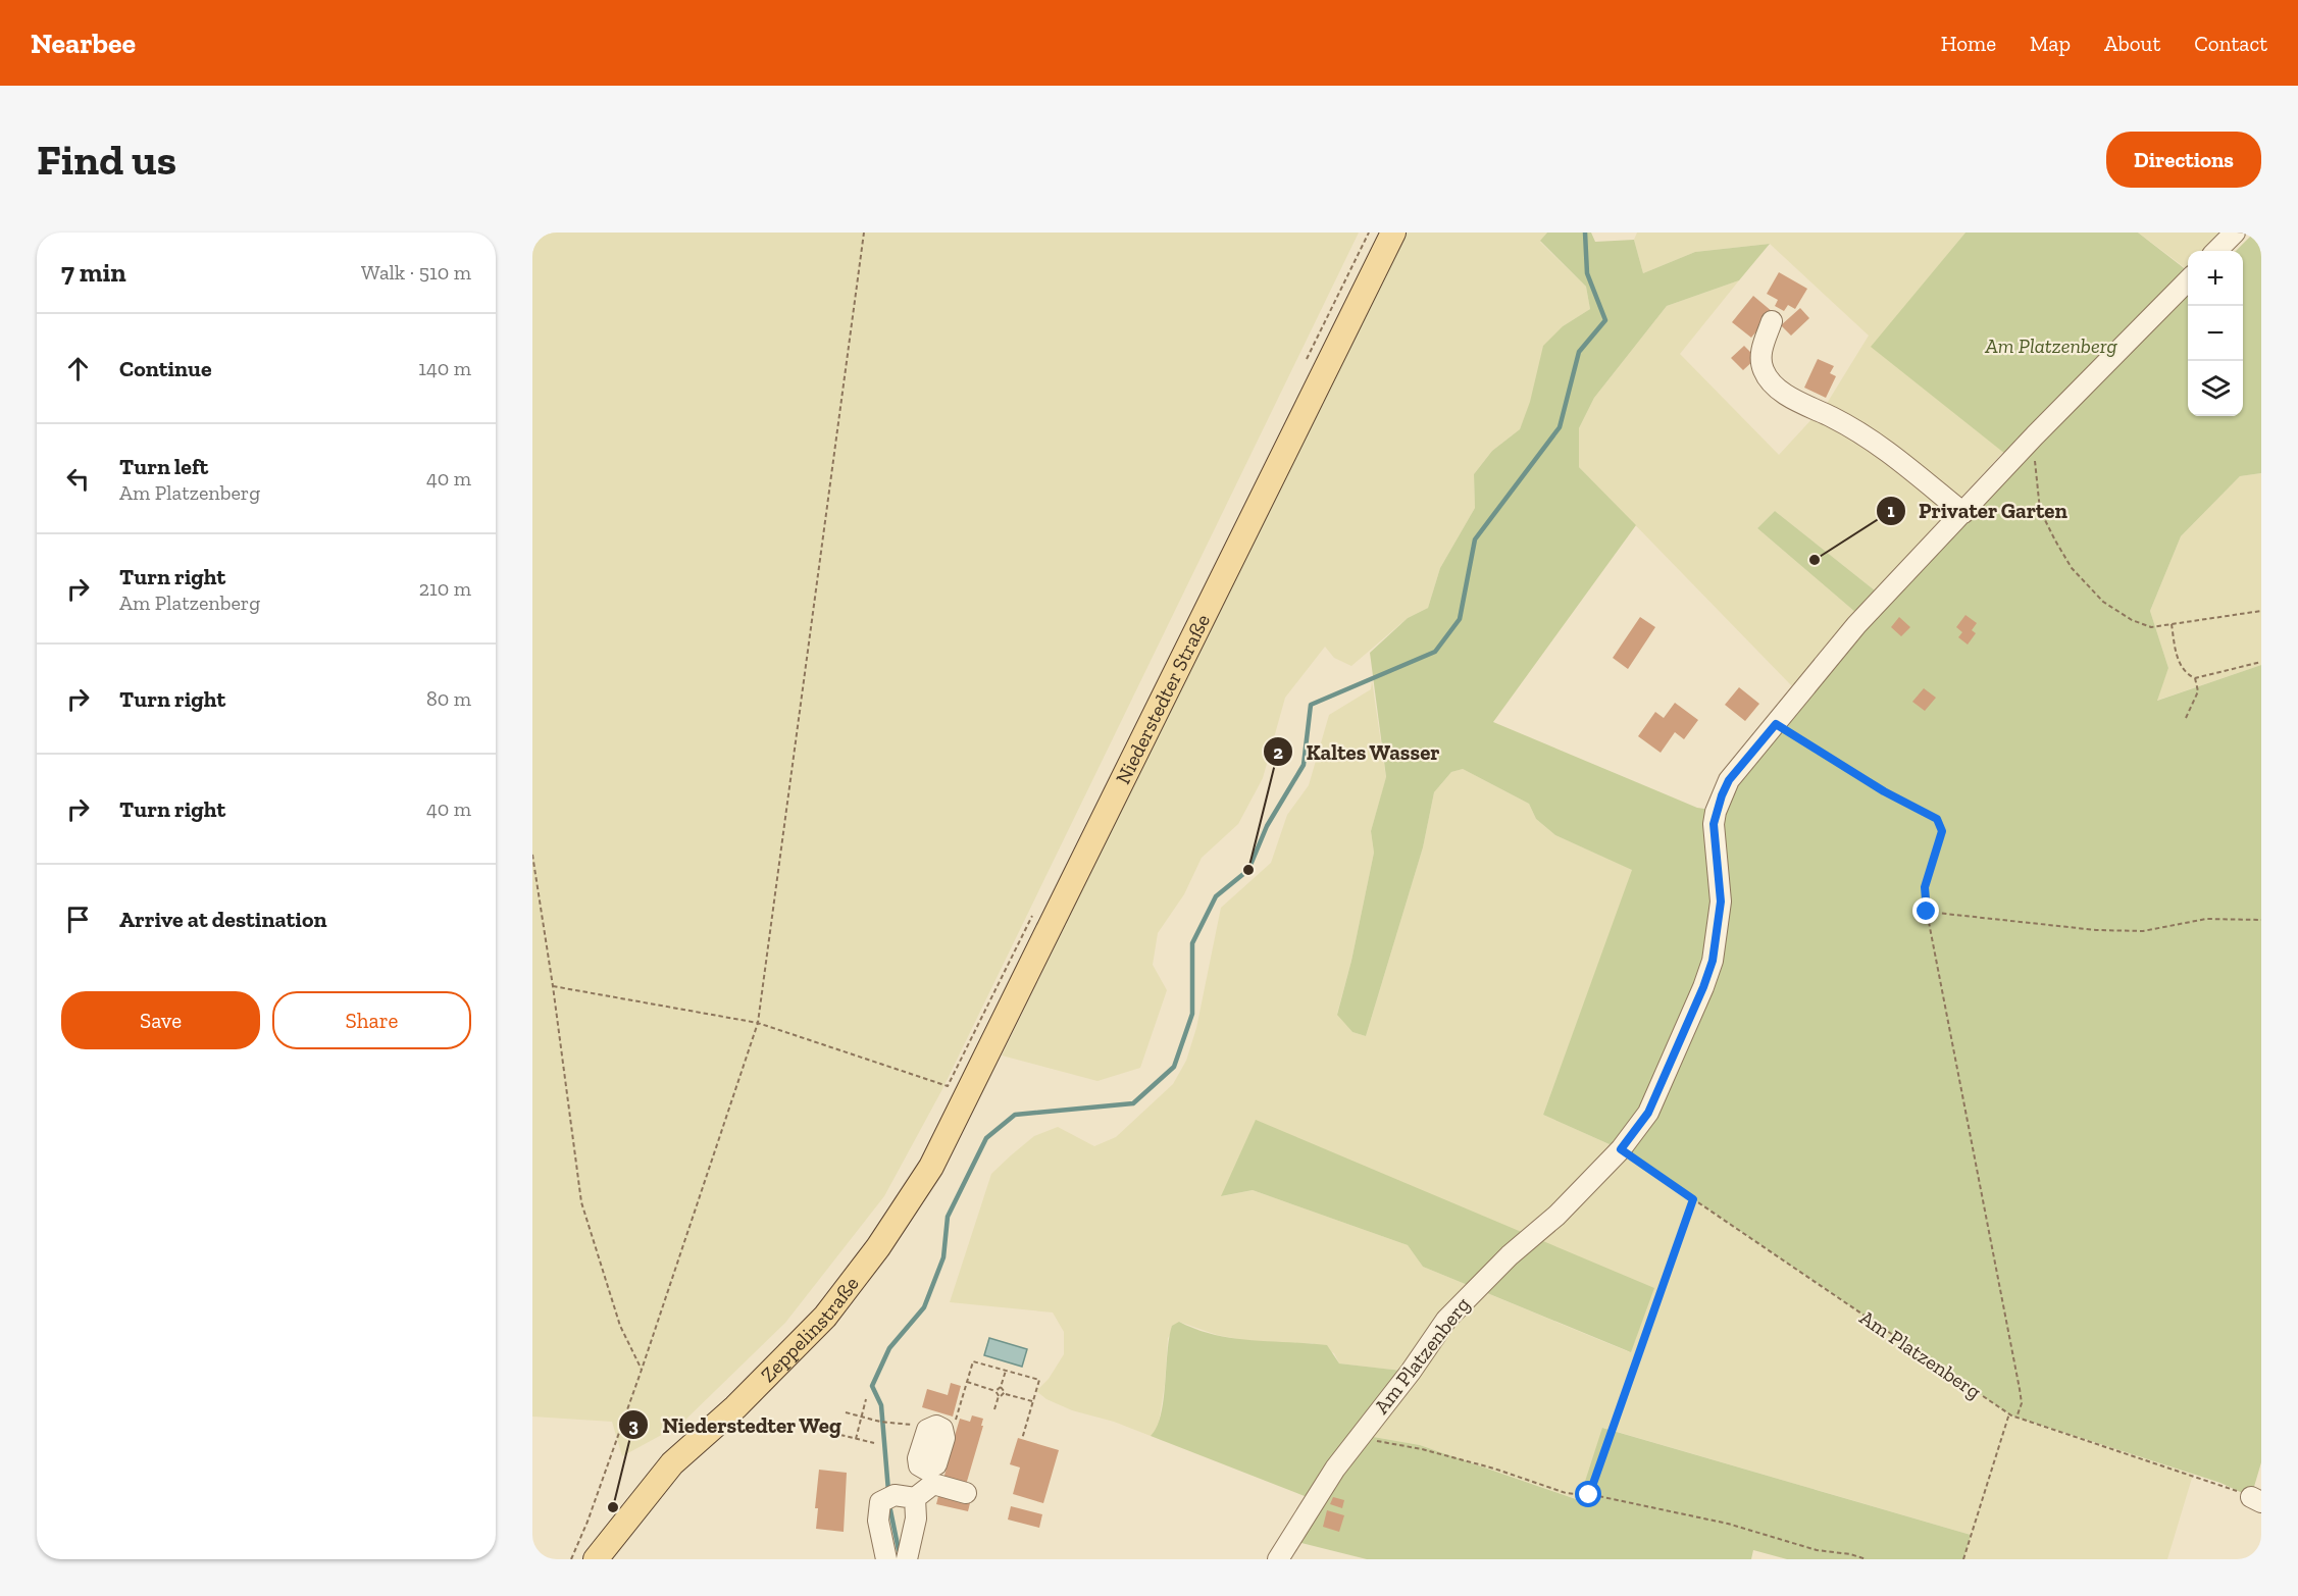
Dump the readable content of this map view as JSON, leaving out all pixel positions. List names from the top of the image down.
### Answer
{
  "streets": {
    "main road": ["Niederstedter Straße", "Zeppelinstraße"],
    "lane": ["Am Platzenberg"]
  },
  "crossings": [
    ["Niederstedter Straße", "Zeppelinstraße"]
  ],
  "parks": ["Am Platzenberg"],
  "places": ["Privater Garten", "Kaltes Wasser", "Niederstedter Weg"],
  "page": {
    "header": "Nearbee",
    "nav": [
      "Home",
      "Map",
      "About",
      "Contact"
    ],
    "buttons": [
      "Directions",
      ["Save", "Share"]
    ],
    "title": "Find us",
    "heading": ["7 min", "Walk · 510 m"],
    "map_buttons": ["+", "−"],
    "list": [
      ["Continue", "140 m"],
      ["Turn left", "Am Platzenberg", "40 m"],
      ["Turn right", "Am Platzenberg", "210 m"],
      ["Turn right", "80 m"],
      ["Turn right", "40 m"],
      "Arrive at destination"
    ]
  }
}
